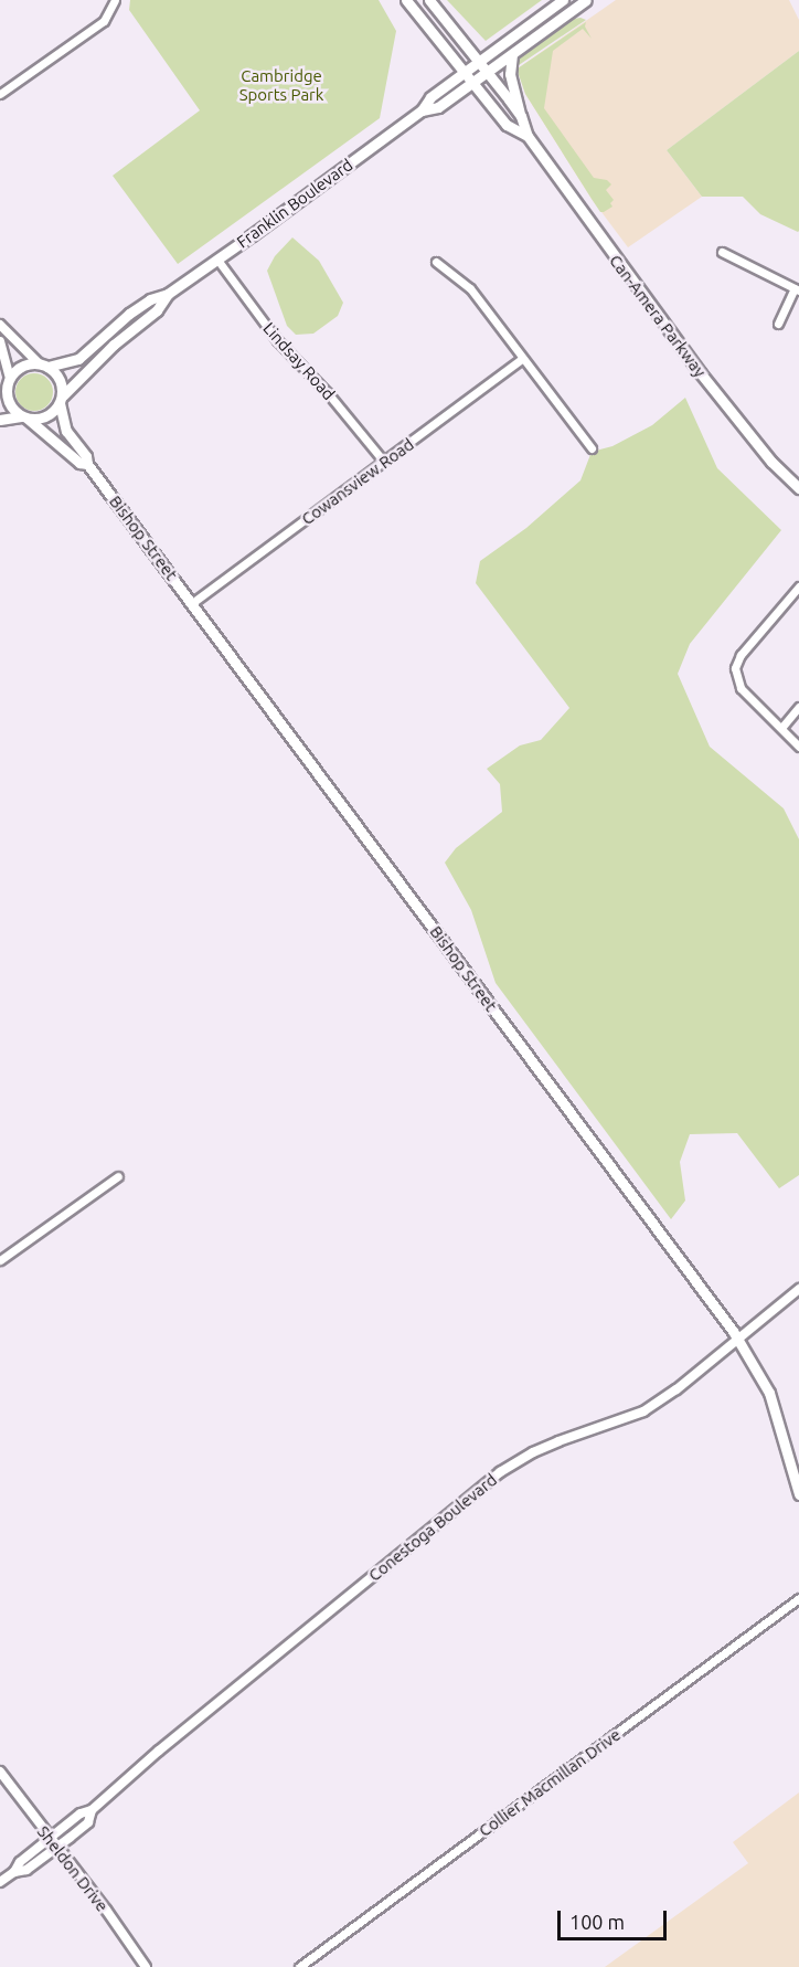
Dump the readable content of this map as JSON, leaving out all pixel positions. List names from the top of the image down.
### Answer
{
  "streets": {
    "main road": ["Franklin Boulevard", "Can-Amera Parkway", "Bishop Street"],
    "street": [
      "Lindsay Road",
      "Cowansview Road",
      "Conestoga Boulevard",
      "Collier Macmillan Drive",
      "Sheldon Drive"
    ]
  },
  "crossings": [
    ["Franklin Boulevard", "Can-Amera Parkway"],
    ["Franklin Boulevard", "Lindsay Road"],
    ["Franklin Boulevard", "Bishop Street"],
    ["Lindsay Road", "Cowansview Road"],
    ["Cowansview Road", "Bishop Street"],
    ["Bishop Street", "Conestoga Boulevard"],
    ["Conestoga Boulevard", "Sheldon Drive"]
  ],
  "parks": ["Cambridge Sports Park"],
  "scale_bar": "100 m"
}
